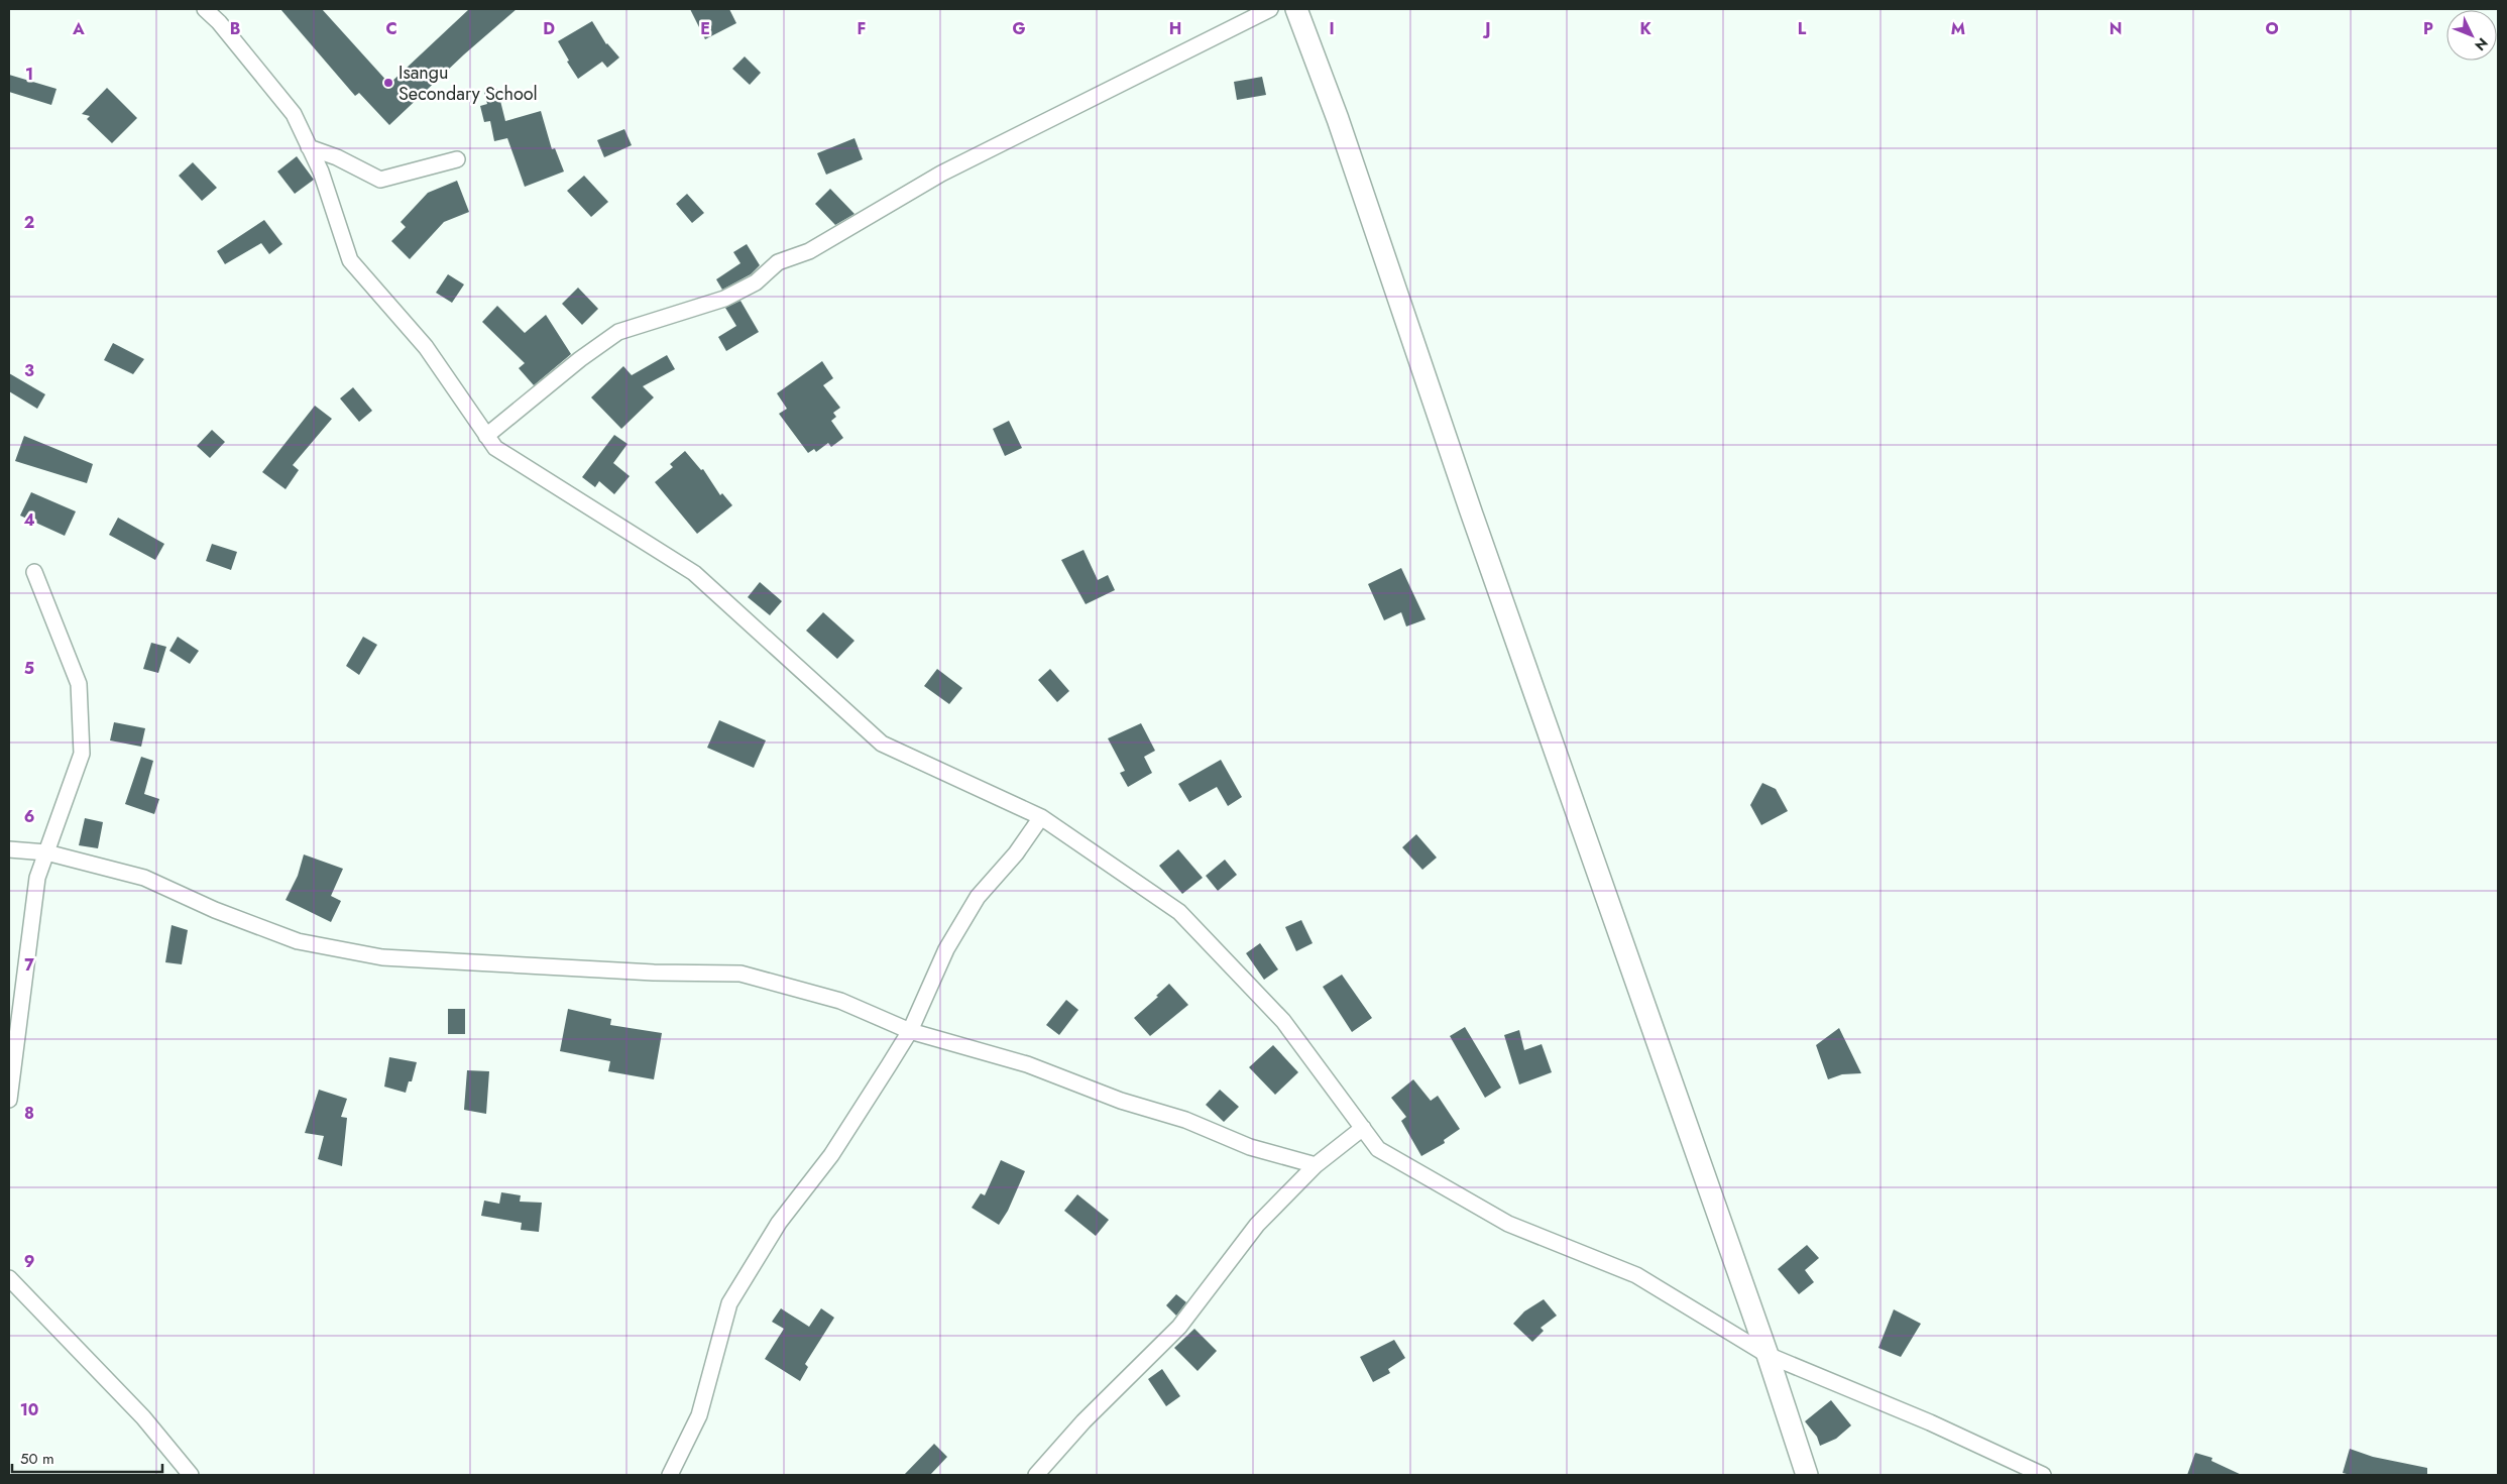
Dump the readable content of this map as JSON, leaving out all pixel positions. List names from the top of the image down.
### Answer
{
  "places": ["Isangu Secondary School"],
  "scale_bar": "50 m",
  "north": "bottom right",
  "grid": {
    "columns": [
      "A",
      "B",
      "C",
      "D",
      "E",
      "F",
      "G",
      "H",
      "I",
      "J",
      "K",
      "L",
      "M",
      "N",
      "O",
      "P"
    ],
    "rows": [
      "1",
      "2",
      "3",
      "4",
      "5",
      "6",
      "7",
      "8",
      "9",
      "10"
    ]
  }
}
